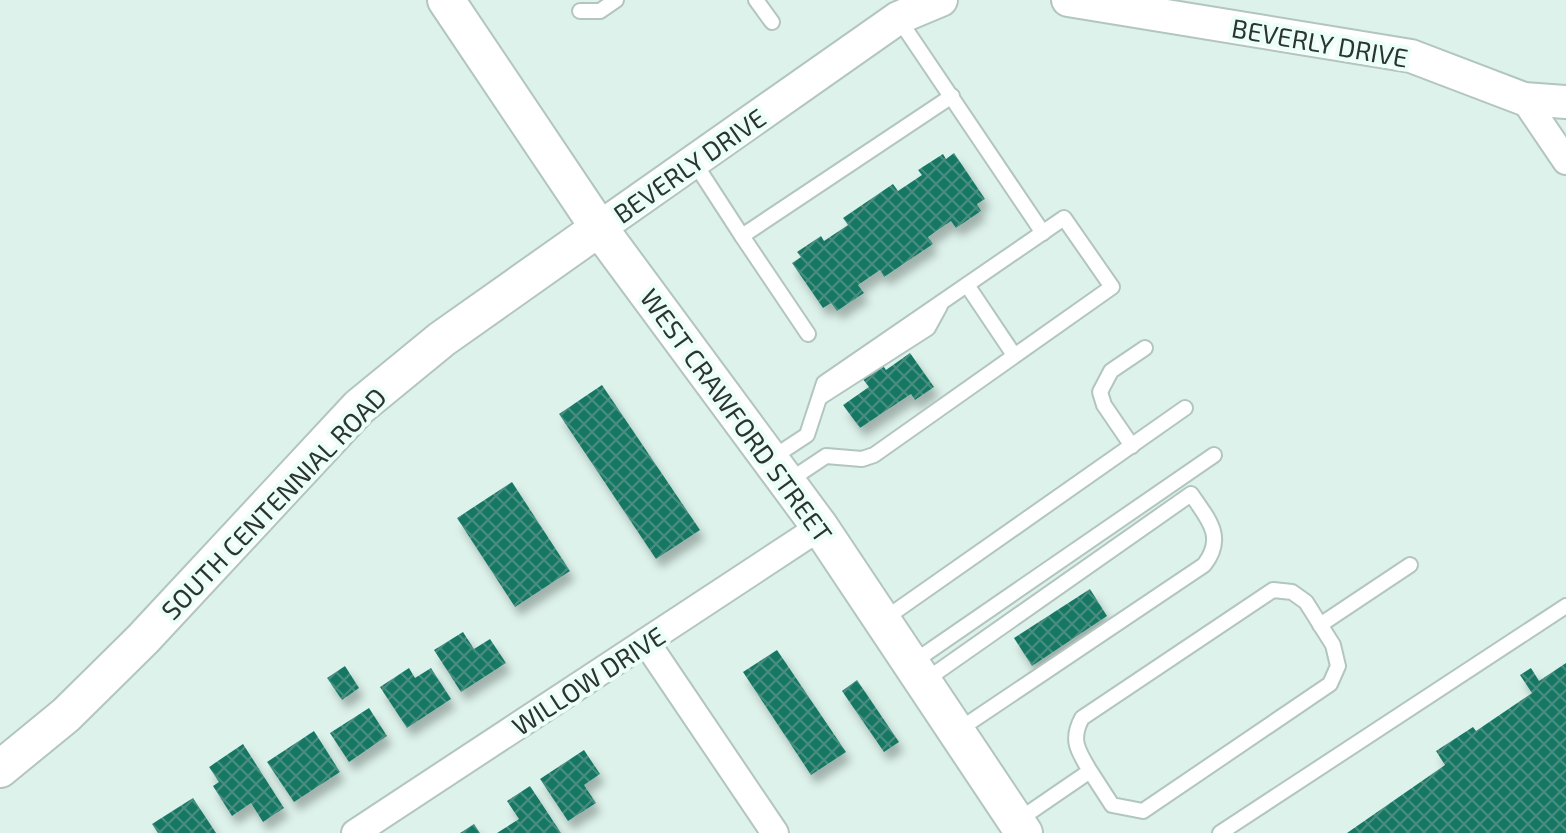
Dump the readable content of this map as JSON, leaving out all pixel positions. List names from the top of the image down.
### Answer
{
  "streets": {
    "main road": ["WEST CRAWFORD STREET", "SOUTH CENTENNIAL ROAD"],
    "street": ["BEVERLY DRIVE", "WILLOW DRIVE"]
  },
  "crossings": [
    ["BEVERLY DRIVE", "WEST CRAWFORD STREET"],
    ["BEVERLY DRIVE", "SOUTH CENTENNIAL ROAD"],
    ["WEST CRAWFORD STREET", "SOUTH CENTENNIAL ROAD"],
    ["WEST CRAWFORD STREET", "WILLOW DRIVE"]
  ]
}
